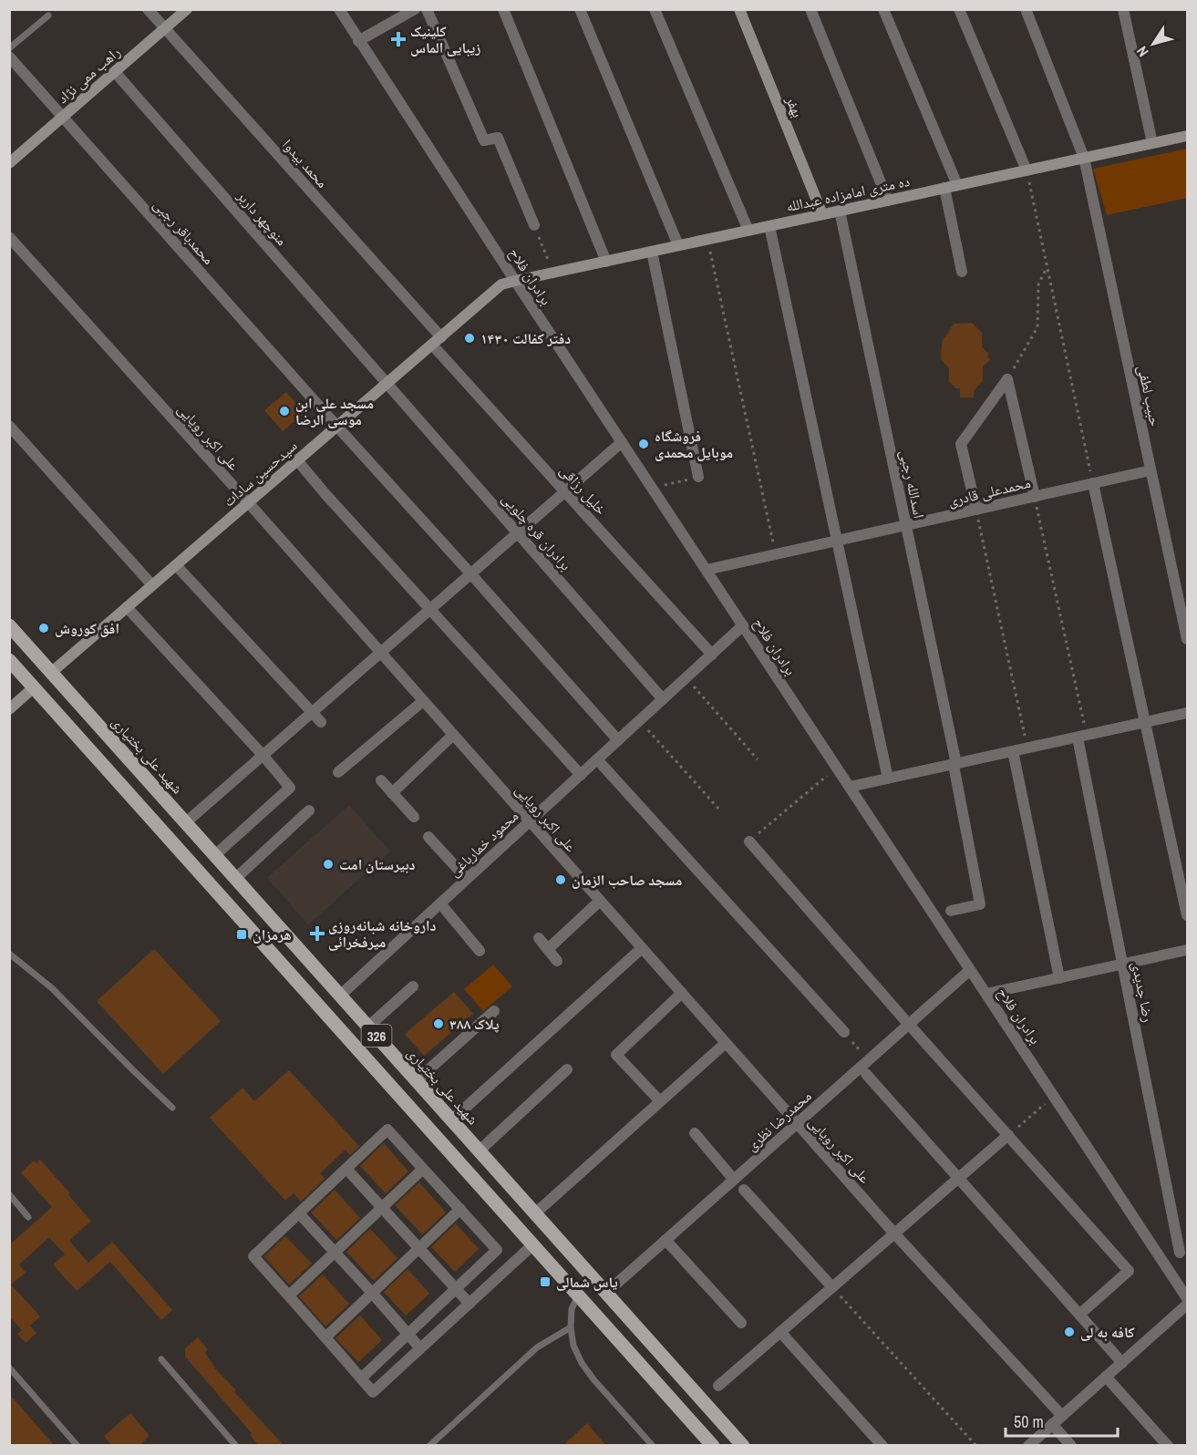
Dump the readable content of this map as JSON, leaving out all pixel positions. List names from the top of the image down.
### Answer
{
  "streets": {
    "main road": [
      "راهب ممی نژاد",
      "بهفر",
      "ده متری امامزاده عبدالله",
      "سیدحسین سادات",
      "شهید علی بختیاری",
      "326"
    ],
    "street": [
      "محمد بیدوا",
      "منوچهر داربر",
      "محمدباقر رجبی",
      "برادران فلاح",
      "حبیب لطفی",
      "علی اکبر رویایی",
      "اسدالله رجبی",
      "خلیل رزاقی",
      "محمدعلی قادری",
      "برادران قره چلویی",
      "محمود خمارباغی",
      "رضا جدیدی",
      "محمدرضا نظری"
    ]
  },
  "crossings": [
    ["راهب ممی نژاد", "محمد بیدوا"],
    ["راهب ممی نژاد", "منوچهر داربر"],
    ["راهب ممی نژاد", "محمدباقر رجبی"],
    ["بهفر", "ده متری امامزاده عبدالله"],
    ["محمد بیدوا", "سیدحسین سادات"],
    ["محمد بیدوا", "خلیل رزاقی"],
    ["ده متری امامزاده عبدالله", "برادران فلاح"],
    ["ده متری امامزاده عبدالله", "حبیب لطفی"],
    ["ده متری امامزاده عبدالله", "سیدحسین سادات"],
    ["ده متری امامزاده عبدالله", "اسدالله رجبی"],
    ["منوچهر داربر", "سیدحسین سادات"],
    ["منوچهر داربر", "برادران قره چلویی"],
    ["محمدباقر رجبی", "سیدحسین سادات"],
    ["محمدباقر رجبی", "محمود خمارباغی"],
    ["برادران فلاح", "سیدحسین سادات"],
    ["برادران فلاح", "محمدعلی قادری"],
    ["برادران فلاح", "محمود خمارباغی"],
    ["برادران فلاح", "محمدرضا نظری"],
    ["حبیب لطفی", "محمدعلی قادری"],
    ["علی اکبر رویایی", "سیدحسین سادات"],
    ["علی اکبر رویایی", "محمود خمارباغی"],
    ["علی اکبر رویایی", "محمدرضا نظری"],
    ["سیدحسین سادات", "خلیل رزاقی"],
    ["سیدحسین سادات", "برادران قره چلویی"],
    ["سیدحسین سادات", "شهید علی بختیاری"],
    ["اسدالله رجبی", "محمدعلی قادری"],
    ["خلیل رزاقی", "محمود خمارباغی"],
    ["برادران قره چلویی", "محمود خمارباغی"],
    ["شهید علی بختیاری", "محمود خمارباغی"],
    ["شهید علی بختیاری", "محمدرضا نظری"]
  ],
  "places": {
    "health": ["کلینیک زیبایی الماس", "داروخانه شبانه‌روزی میرفخرائی"],
    "other": [
      "دفتر کفالت ۱۴۳۰",
      "مسجد علی ابن موسی الرضا",
      "فروشگاه موبایل محمدی",
      "افق کوروش",
      "دبیرستان امت",
      "مسجد صاحب الزمان",
      "پلاک ۳۸۸",
      "کافه به لی"
    ],
    "transit": ["هرمزان", "یاس شمالی"]
  },
  "scale_bar": "50 m",
  "north": "bottom left"
}
